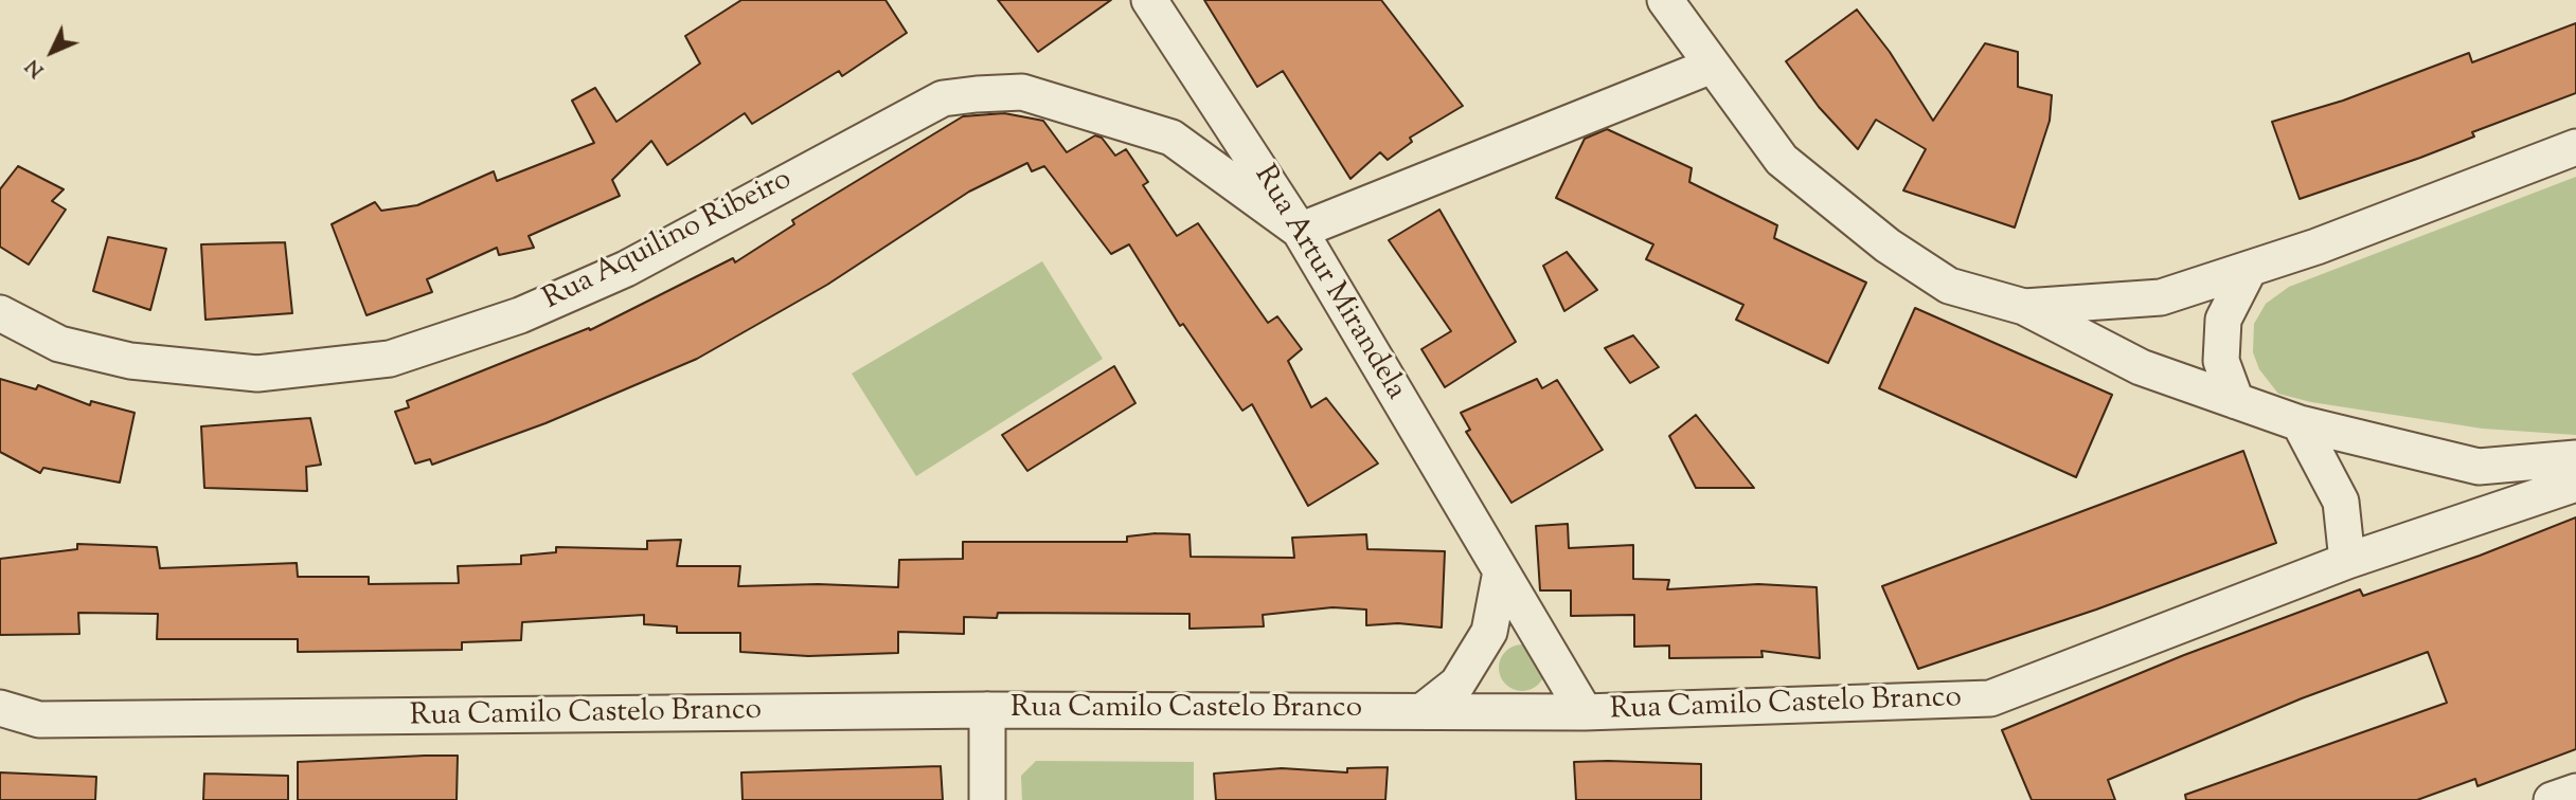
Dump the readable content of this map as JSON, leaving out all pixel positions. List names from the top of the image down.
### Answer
{
  "streets": {
    "street": ["Rua Aquilino Ribeiro", "Rua Artur Mirandela", "Rua Camilo Castelo Branco"]
  },
  "crossings": [
    ["Rua Aquilino Ribeiro", "Rua Artur Mirandela"],
    ["Rua Artur Mirandela", "Rua Camilo Castelo Branco"]
  ],
  "north": "bottom left"
}
